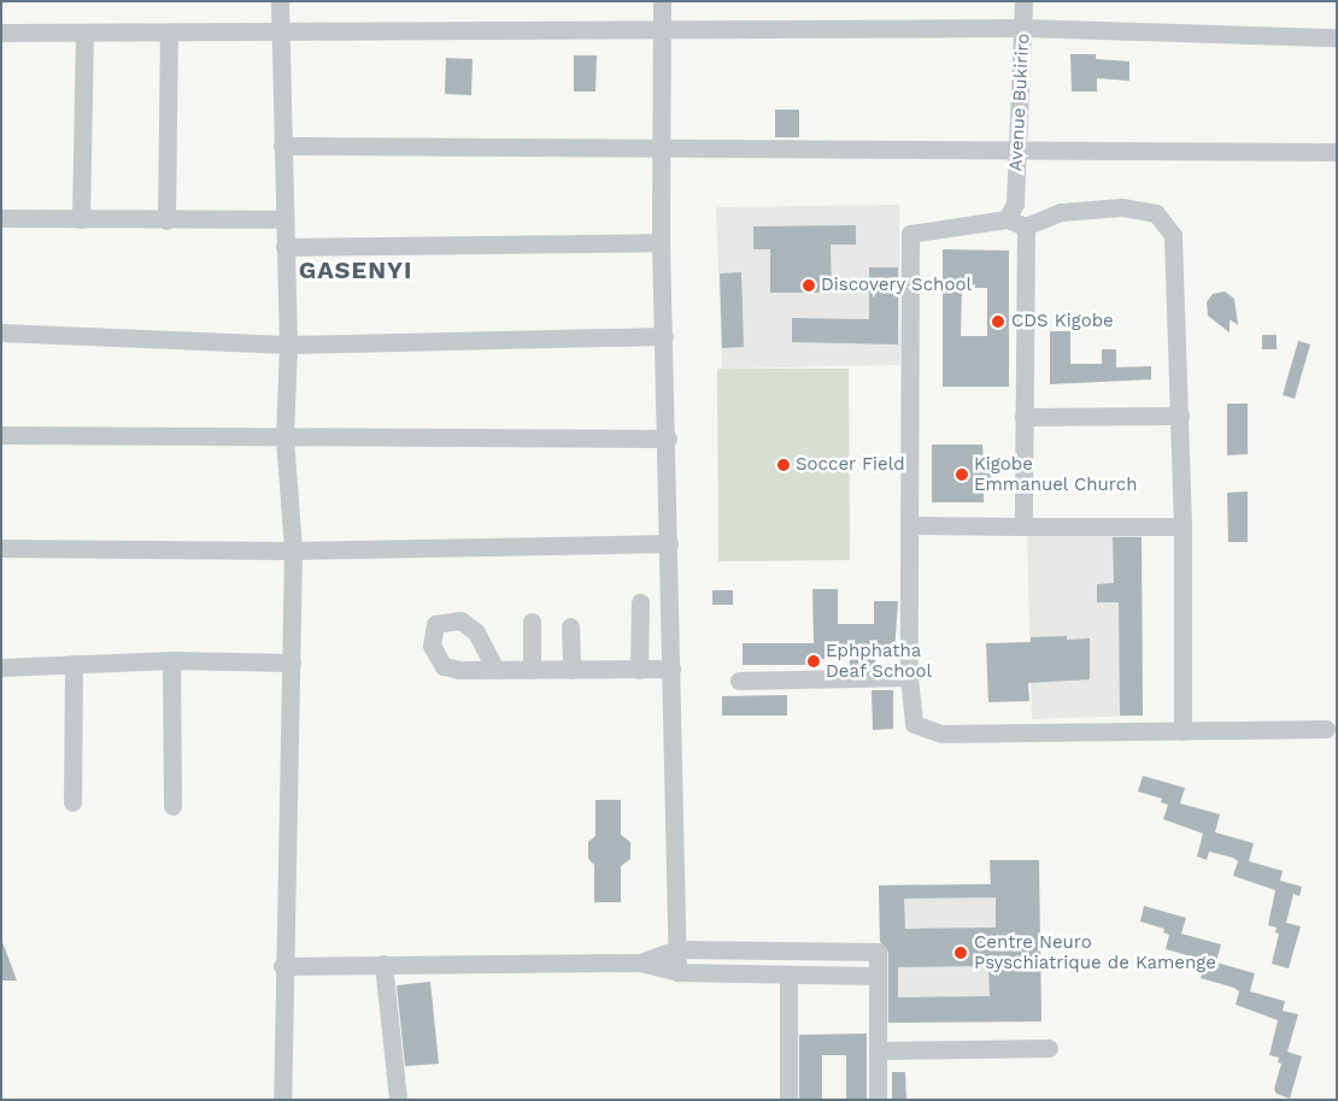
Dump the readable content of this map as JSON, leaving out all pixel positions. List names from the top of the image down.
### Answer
{
  "streets": {
    "street": ["Avenue Bukiriro"]
  },
  "districts": ["GASENYI"],
  "places": [
    "Discovery School",
    "CDS Kigobe",
    "Soccer Field",
    "Kigobe Emmanuel Church",
    "Ephphatha Deaf School",
    "Centre Neuro Psyschiatrique de Kamenge"
  ]
}
